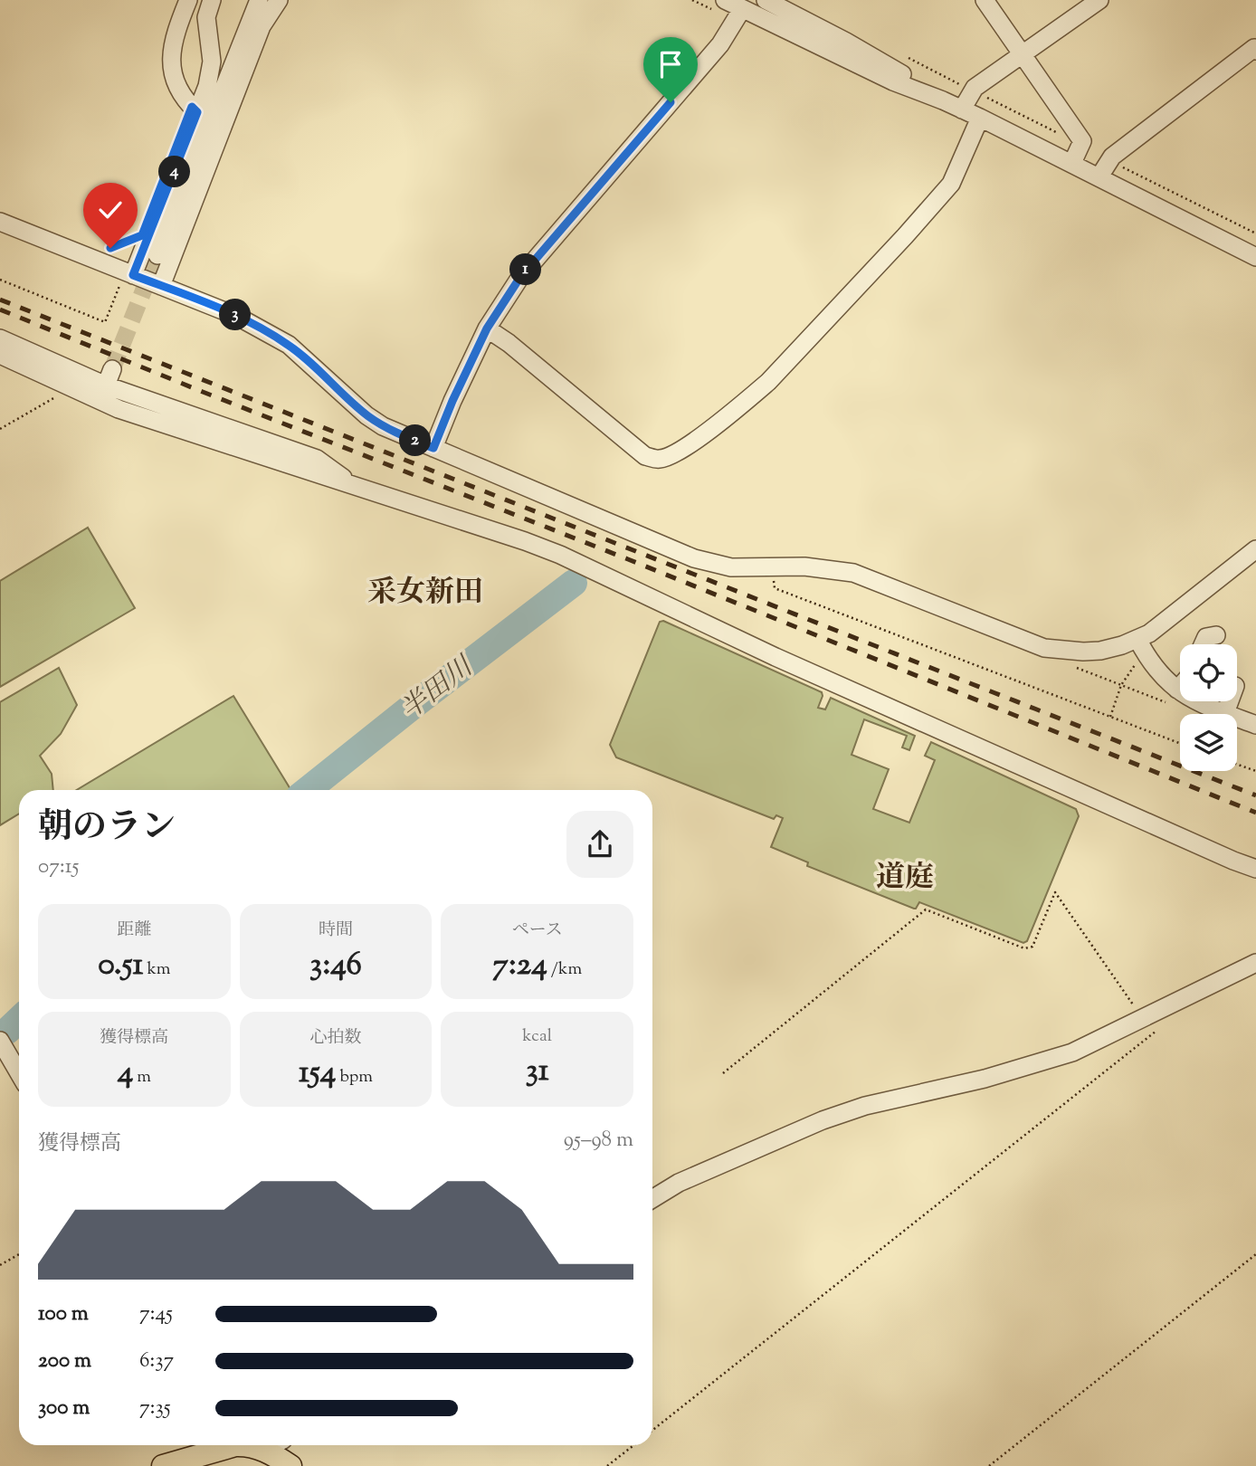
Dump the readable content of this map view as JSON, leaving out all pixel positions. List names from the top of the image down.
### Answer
{
  "districts": ["采女新田", "道庭"],
  "water": ["半田川"],
  "page": {
    "pins": [
      "4",
      "1",
      "3",
      "2"
    ],
    "heading": ["朝のラン", "07:15"],
    "stats": [
      ["距離", "0.51 km"],
      ["時間", "3:46"],
      ["ペース", "7:24 /km"],
      ["獲得標高", "4 m"],
      ["心拍数", "154 bpm"],
      ["kcal", "31"]
    ],
    "chart": ["獲得標高", "95–98 m"],
    "list": [
      {
        "name": "100 m",
        "note": "7:45"
      },
      {
        "name": "200 m",
        "note": "6:37"
      },
      {
        "name": "300 m",
        "note": "7:35"
      }
    ]
  }
}
